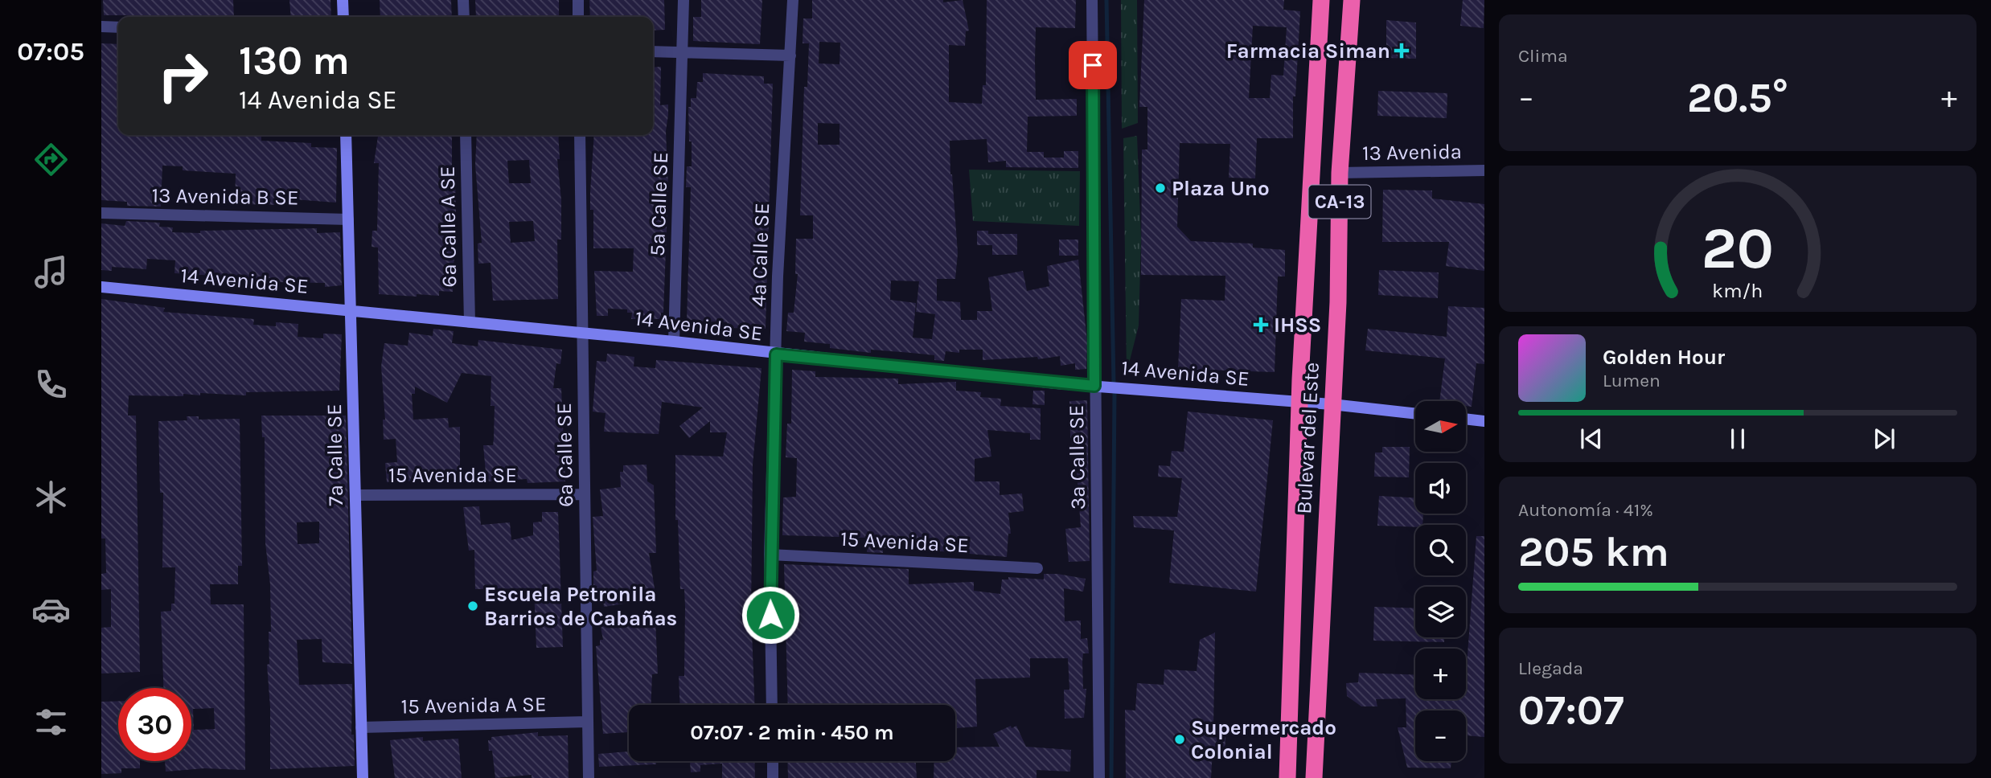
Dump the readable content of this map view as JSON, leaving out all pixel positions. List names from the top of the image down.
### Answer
{
  "streets": {
    "highway": ["CA-13", "Bulevar del Este"],
    "street": [
      "13 Avenida",
      "13 Avenida B SE",
      "5a Calle SE",
      "6a Calle A SE",
      "4a Calle SE",
      "14 Avenida SE",
      "7a Calle SE",
      "6a Calle SE",
      "3a Calle SE",
      "15 Avenida SE",
      "15 Avenida A SE"
    ]
  },
  "crossings": [
    ["13 Avenida", "Bulevar del Este"],
    ["13 Avenida B SE", "7a Calle SE"],
    ["5a Calle SE", "14 Avenida SE"],
    ["6a Calle A SE", "14 Avenida SE"],
    ["4a Calle SE", "14 Avenida SE"],
    ["4a Calle SE", "15 Avenida SE"],
    ["14 Avenida SE", "Bulevar del Este"],
    ["14 Avenida SE", "7a Calle SE"],
    ["14 Avenida SE", "6a Calle SE"],
    ["14 Avenida SE", "3a Calle SE"],
    ["7a Calle SE", "15 Avenida SE"],
    ["7a Calle SE", "15 Avenida A SE"],
    ["6a Calle SE", "15 Avenida SE"],
    ["6a Calle SE", "15 Avenida A SE"]
  ],
  "places": {
    "health": ["Farmacia Siman", "IHSS"],
    "other": ["Plaza Uno", "Escuela Petronila Barrios de Cabañas", "Supermercado Colonial"]
  },
  "north": "right",
  "page": {
    "tabs": "07:05",
    "tile": [
      "Clima",
      ["Autonomía · 41%", "205 km"],
      ["Llegada", "07:07"]
    ],
    "turn": ["130 m", "14 Avenida SE"],
    "heat": ["−", "20.5°", "+"],
    "song": ["Golden Hour", "Lumen"],
    "map_buttons": ["+", "−"],
    "limit": "30",
    "trip": "07:07 · 2 min · 450 m",
    "gauge": ["20", "km/h"]
  }
}
